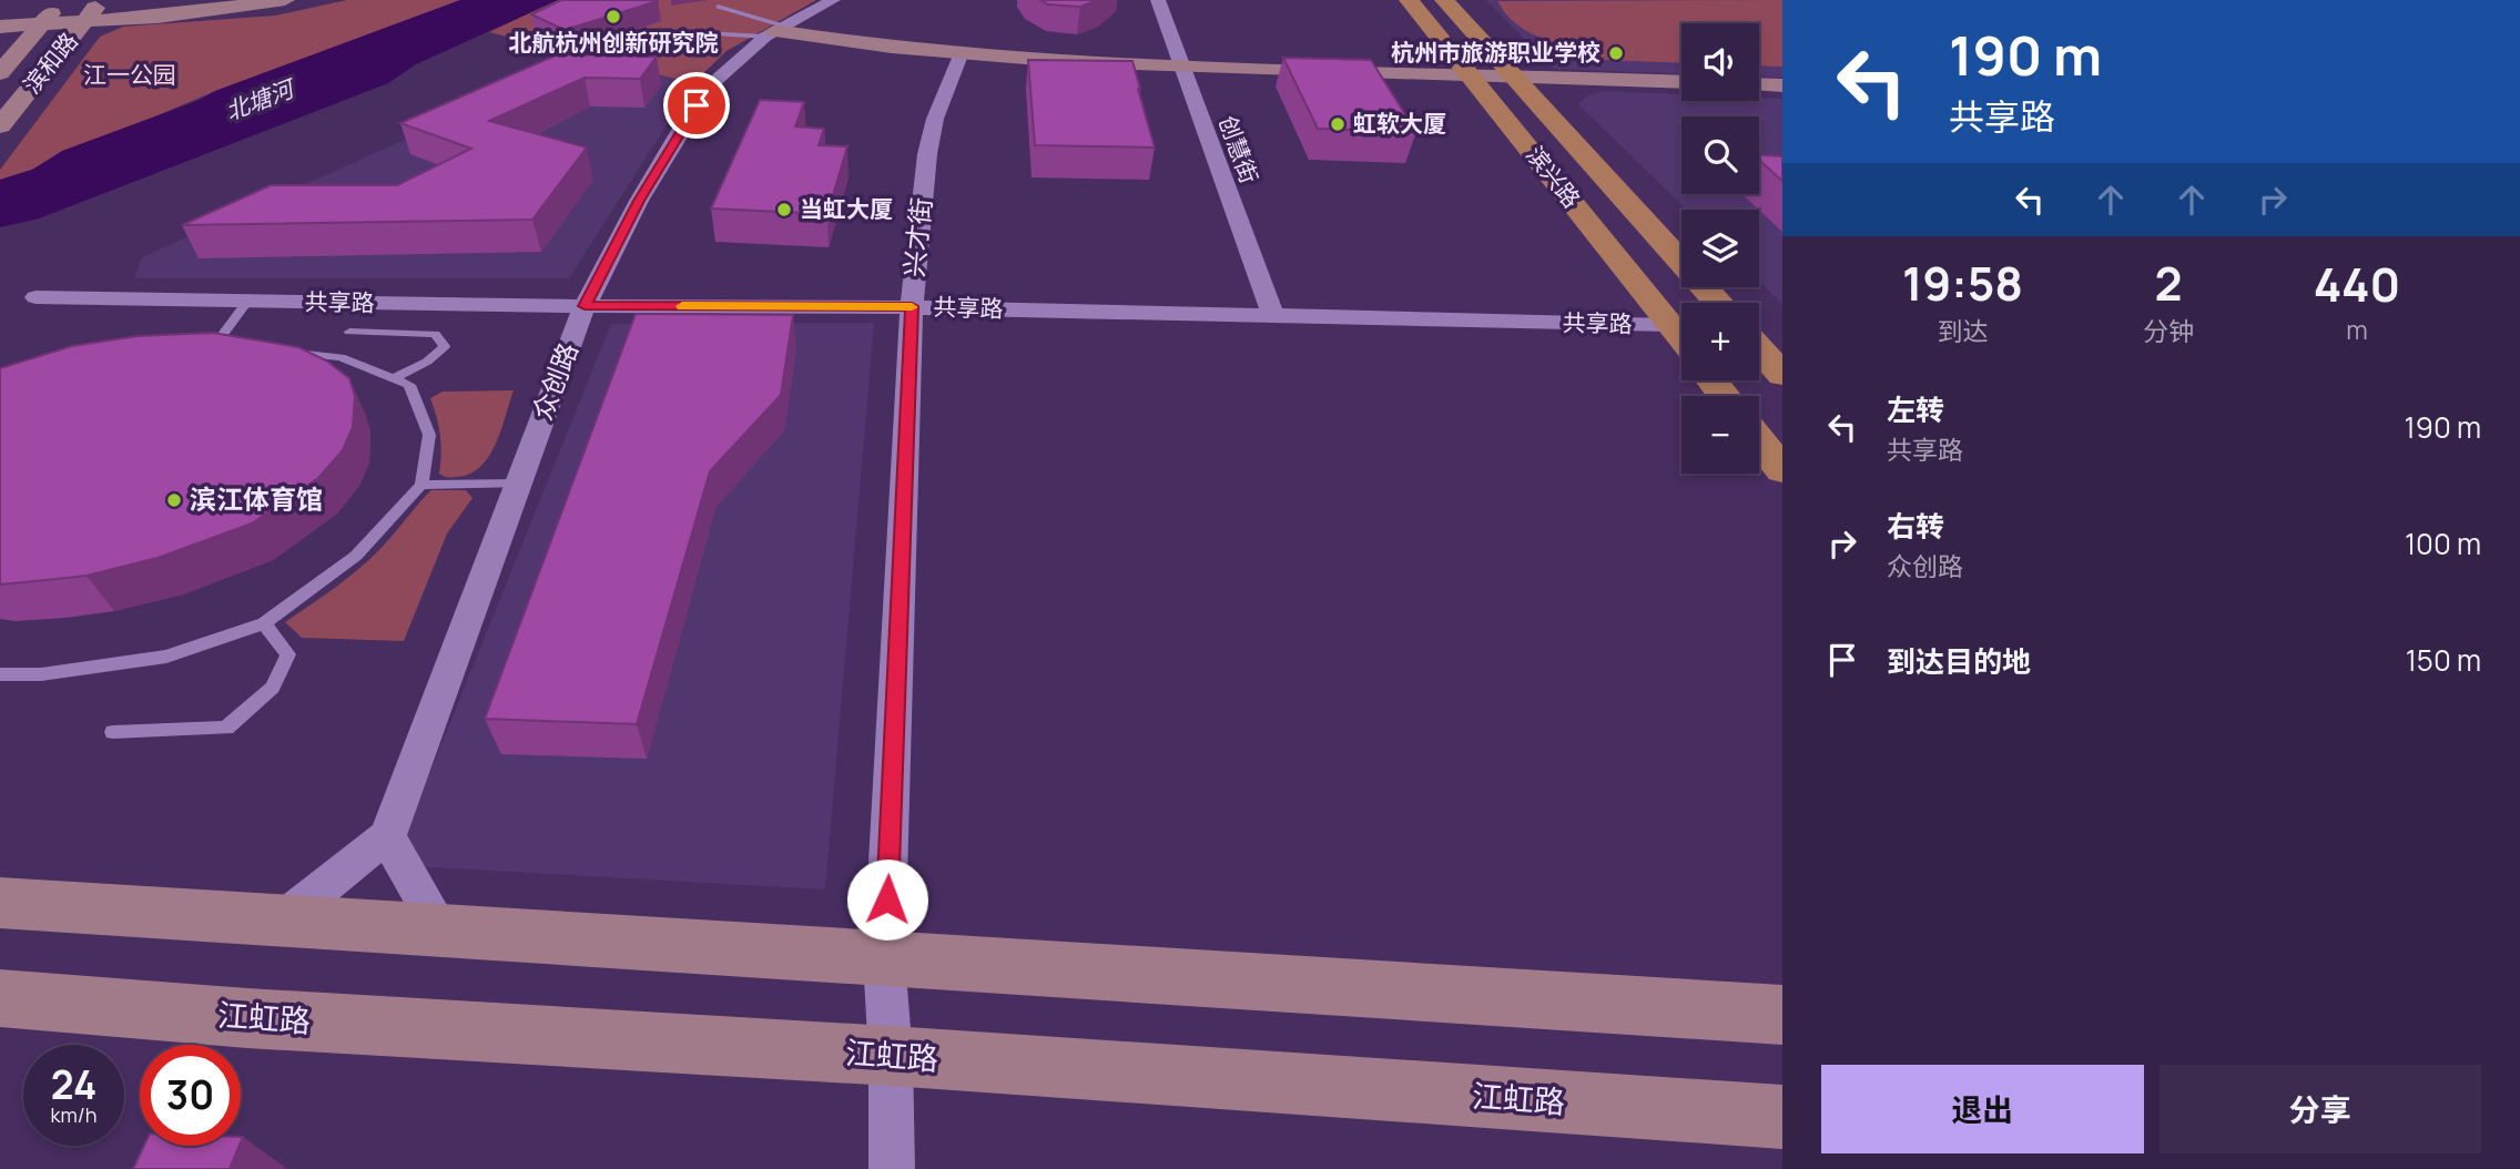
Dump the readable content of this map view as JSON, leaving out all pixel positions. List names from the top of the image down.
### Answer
{
  "streets": {
    "main road": ["滨和路", "滨兴路", "江虹路"],
    "street": [
      "创慧街",
      "兴才街",
      "共享路",
      "众创路"
    ]
  },
  "crossings": [
    ["创慧街", "共享路"],
    ["滨兴路", "共享路"],
    ["兴才街", "共享路"],
    ["兴才街", "江虹路"],
    ["共享路", "众创路"]
  ],
  "water": ["北塘河"],
  "parks": ["江一公园"],
  "places": [
    "北航杭州创新研究院",
    "杭州市旅游职业学校",
    "虹软大厦",
    "当虹大厦",
    "滨江体育馆"
  ],
  "page": {
    "turn": ["190 m", "共享路"],
    "map_buttons": ["+", "−"],
    "eta": [
      "19:58",
      "到达",
      "2",
      "分钟",
      "440",
      "m"
    ],
    "list": [
      {
        "name": "左转",
        "note": "共享路",
        "value": "190 m"
      },
      {
        "name": "右转",
        "note": "众创路",
        "value": "100 m"
      },
      {
        "name": "到达目的地",
        "value": "150 m"
      }
    ],
    "speed": "24 km/h",
    "limit": "30",
    "buttons": ["退出", "分享"]
  }
}
